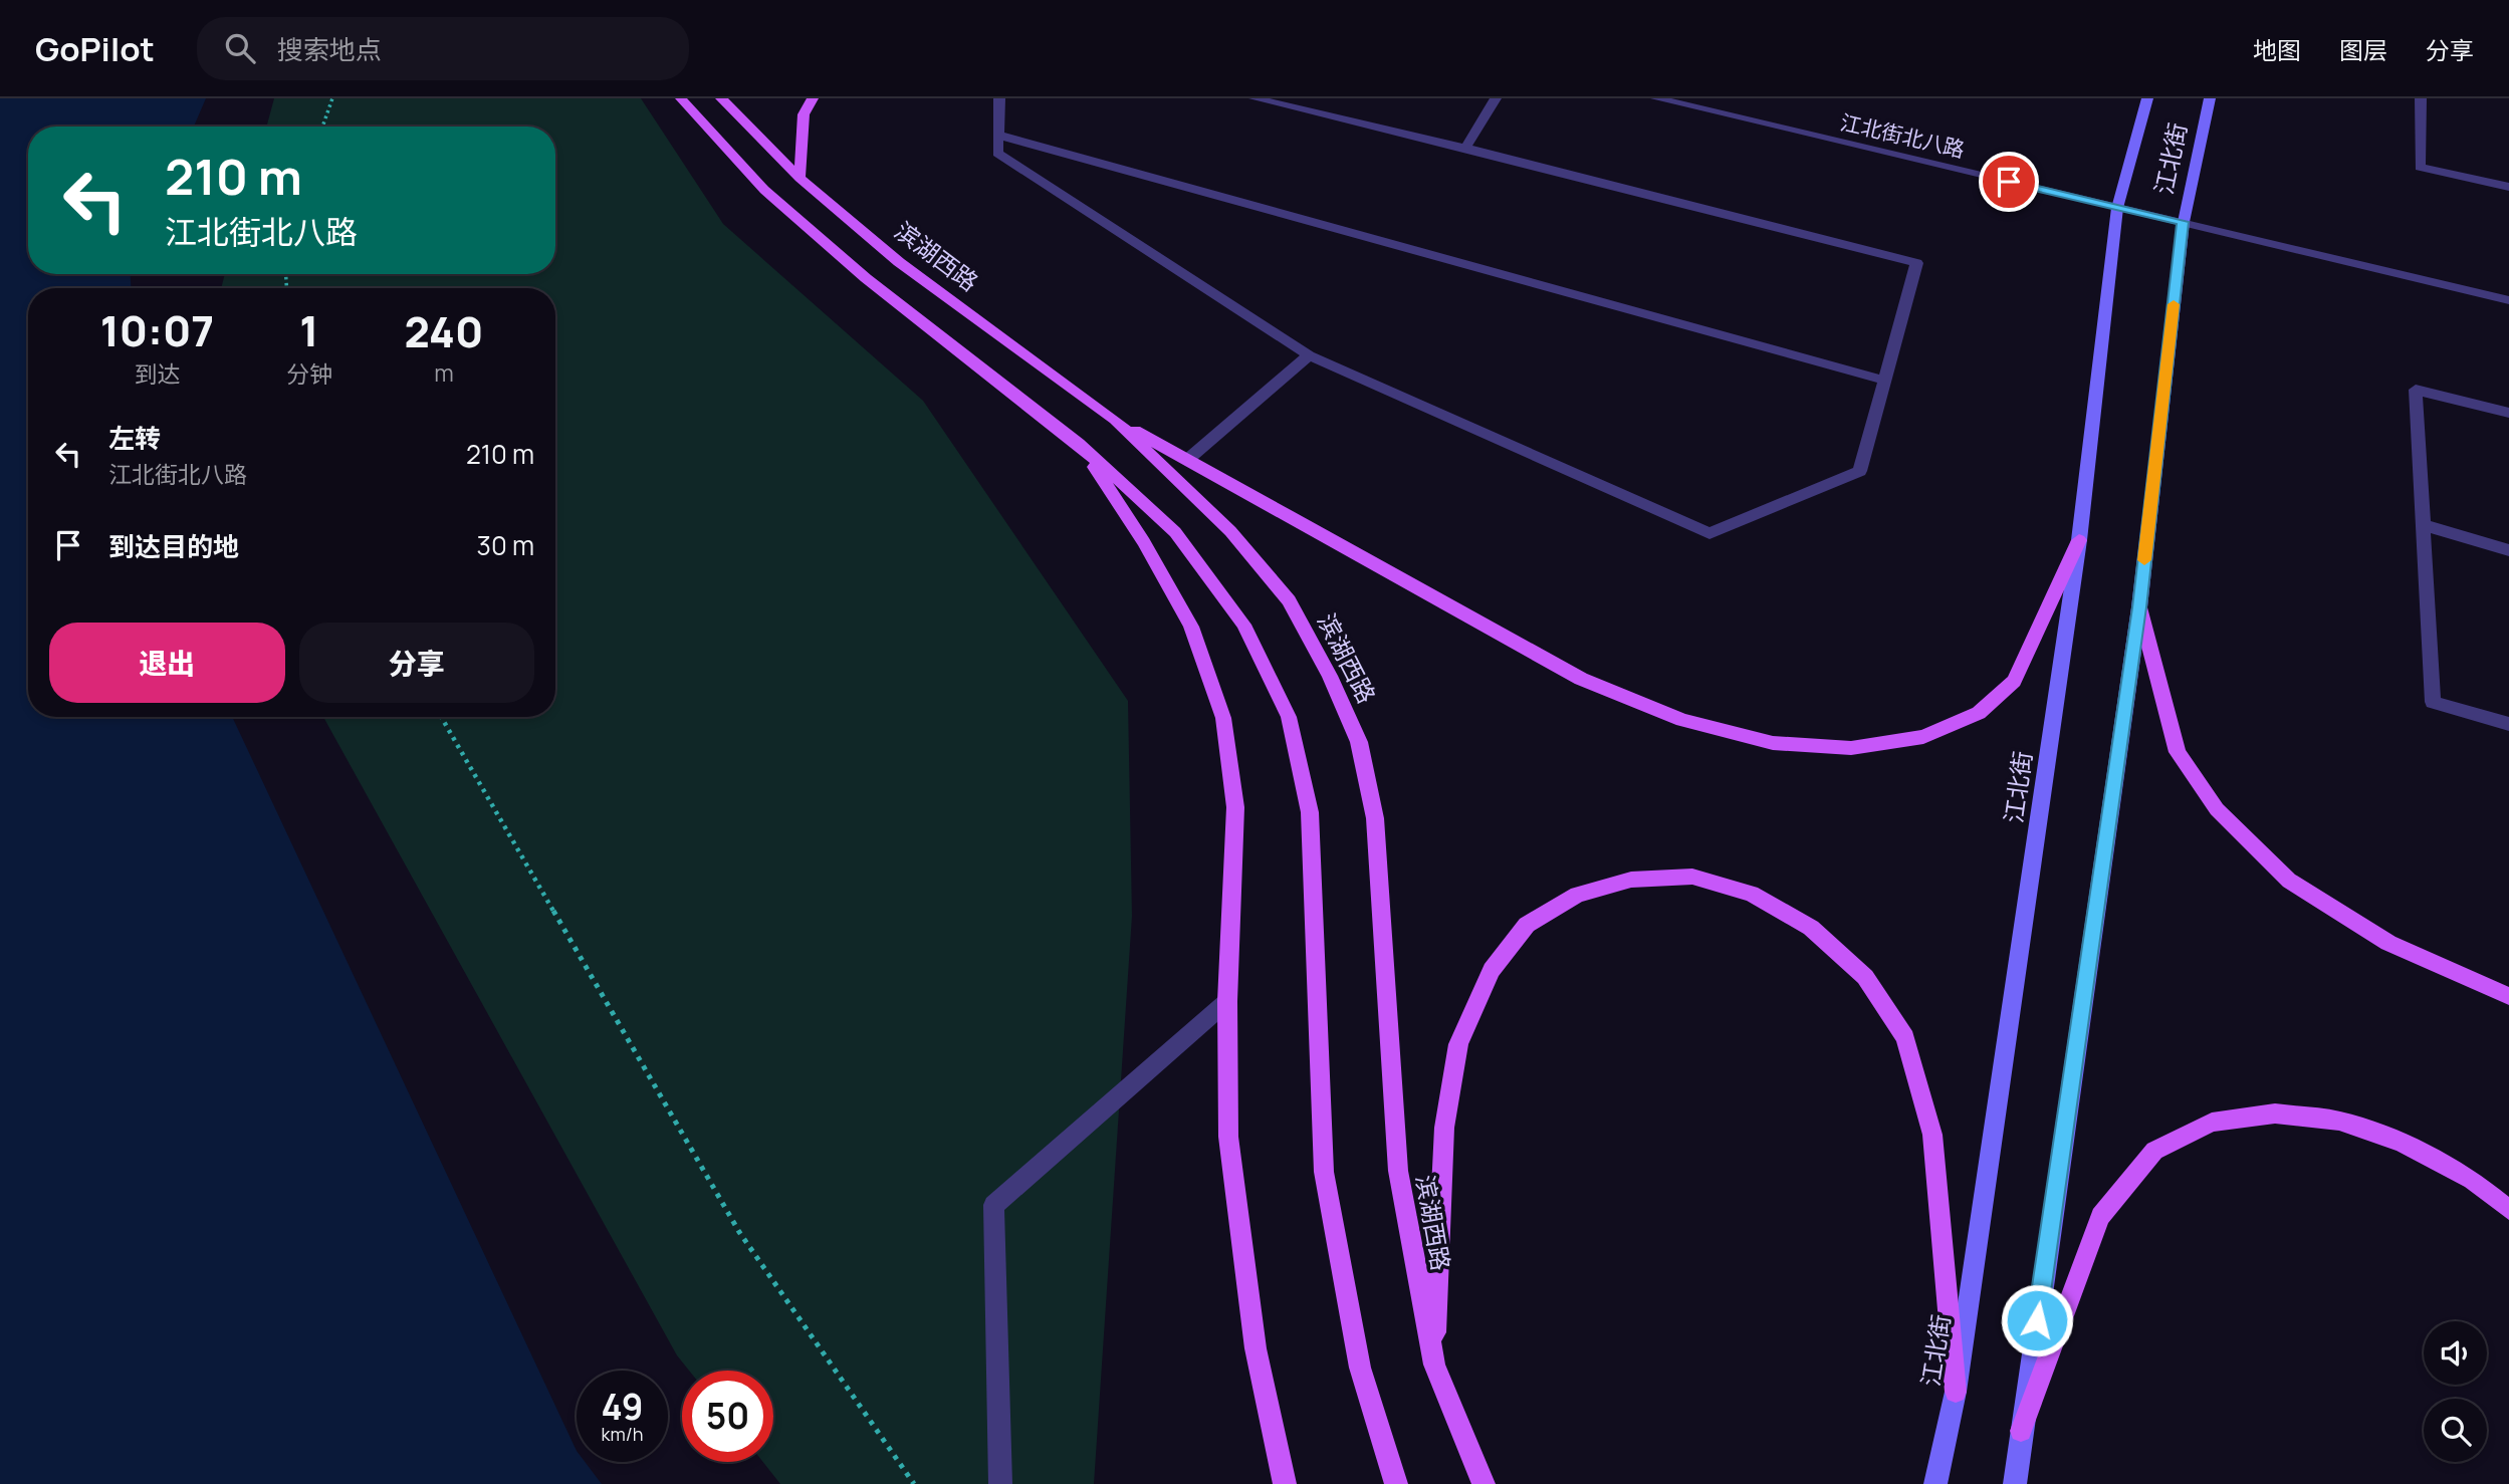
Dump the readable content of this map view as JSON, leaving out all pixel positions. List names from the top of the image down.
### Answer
{
  "streets": {
    "main road": ["江北街", "滨湖西路"],
    "street": ["江北街北八路"]
  },
  "crossings": [
    ["江北街北八路", "江北街"]
  ],
  "page": {
    "header": "GoPilot",
    "search": "搜索地点",
    "nav": ["地图", "图层", "分享"],
    "turn": ["210 m", "江北街北八路"],
    "eta": [
      "10:07",
      "到达",
      "1",
      "分钟",
      "240",
      "m"
    ],
    "list": [
      {
        "name": "左转",
        "note": "江北街北八路",
        "value": "210 m"
      },
      {
        "name": "到达目的地",
        "value": "30 m"
      }
    ],
    "buttons": ["退出", "分享"],
    "speed": "49 km/h",
    "limit": "50"
  }
}
